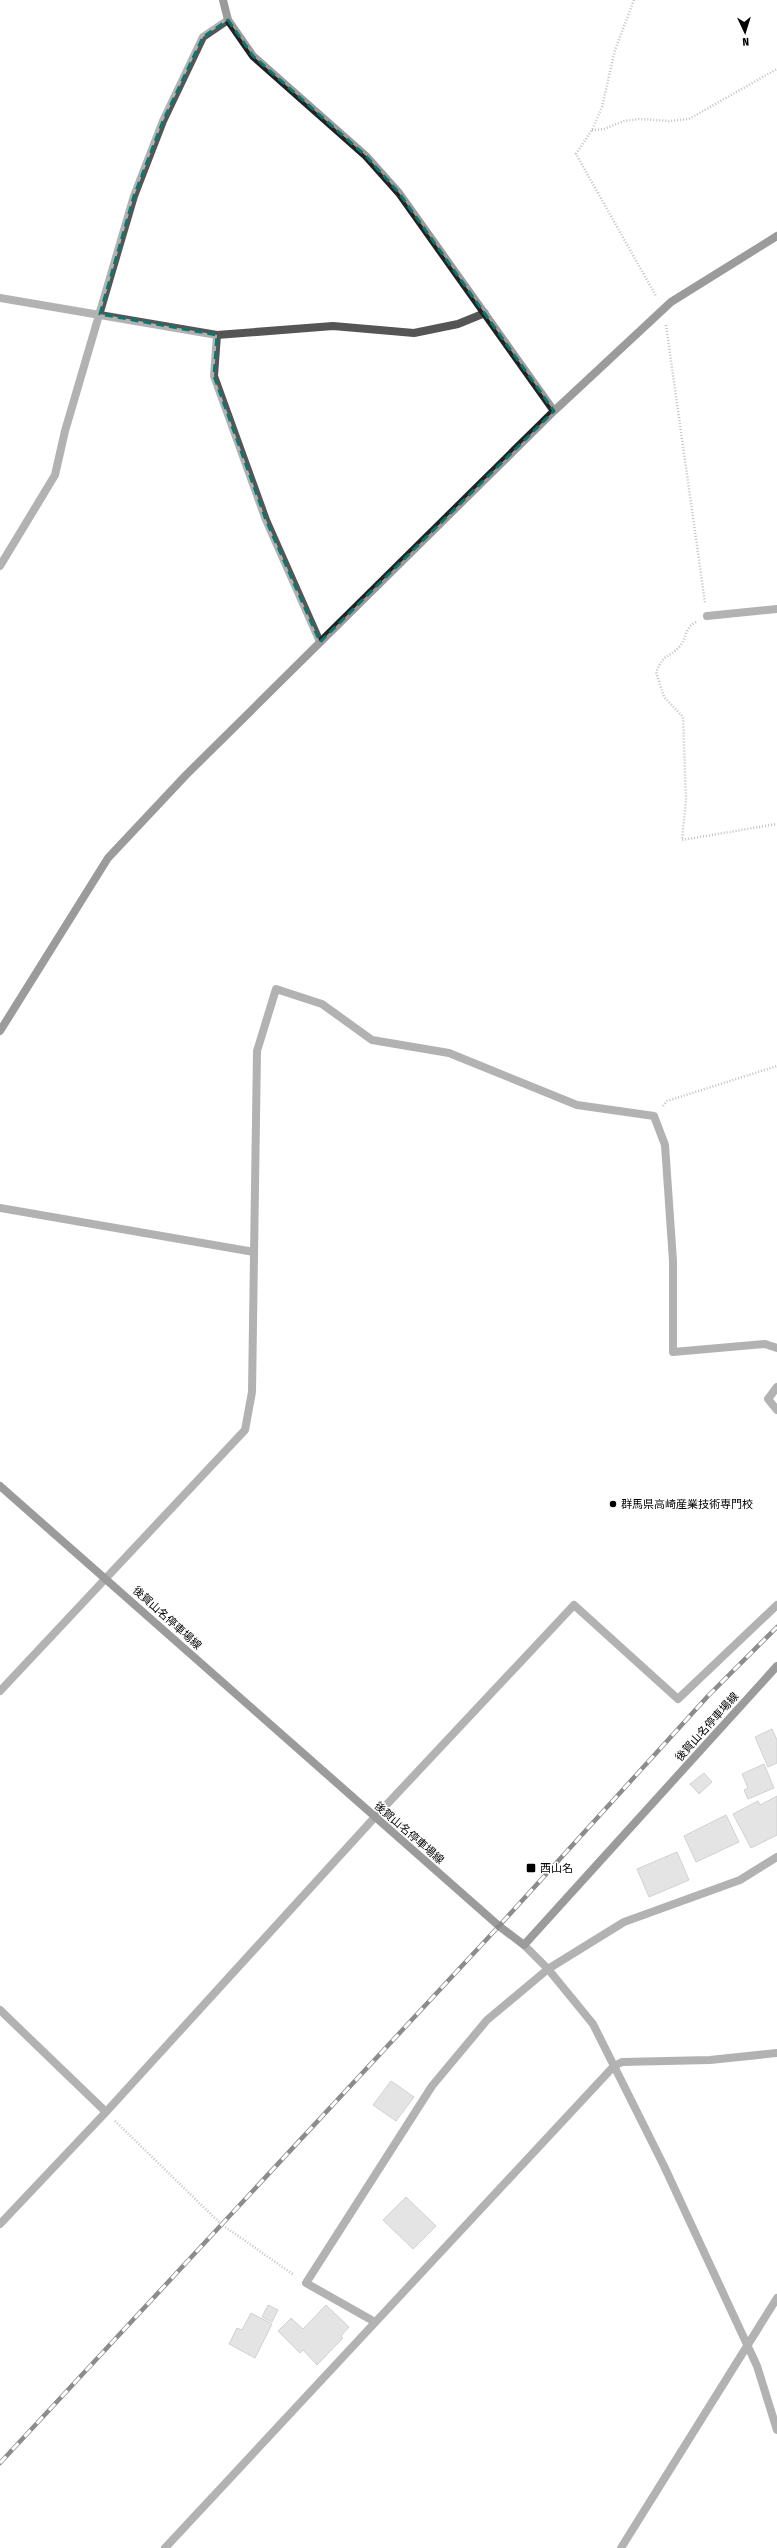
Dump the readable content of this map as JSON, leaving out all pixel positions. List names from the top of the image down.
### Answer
{
  "streets": {
    "street": ["後賀山名停車場線"]
  },
  "places": {
    "other": ["群馬県高崎産業技術専門校"],
    "transit": ["西山名"]
  },
  "north": "bottom"
}
